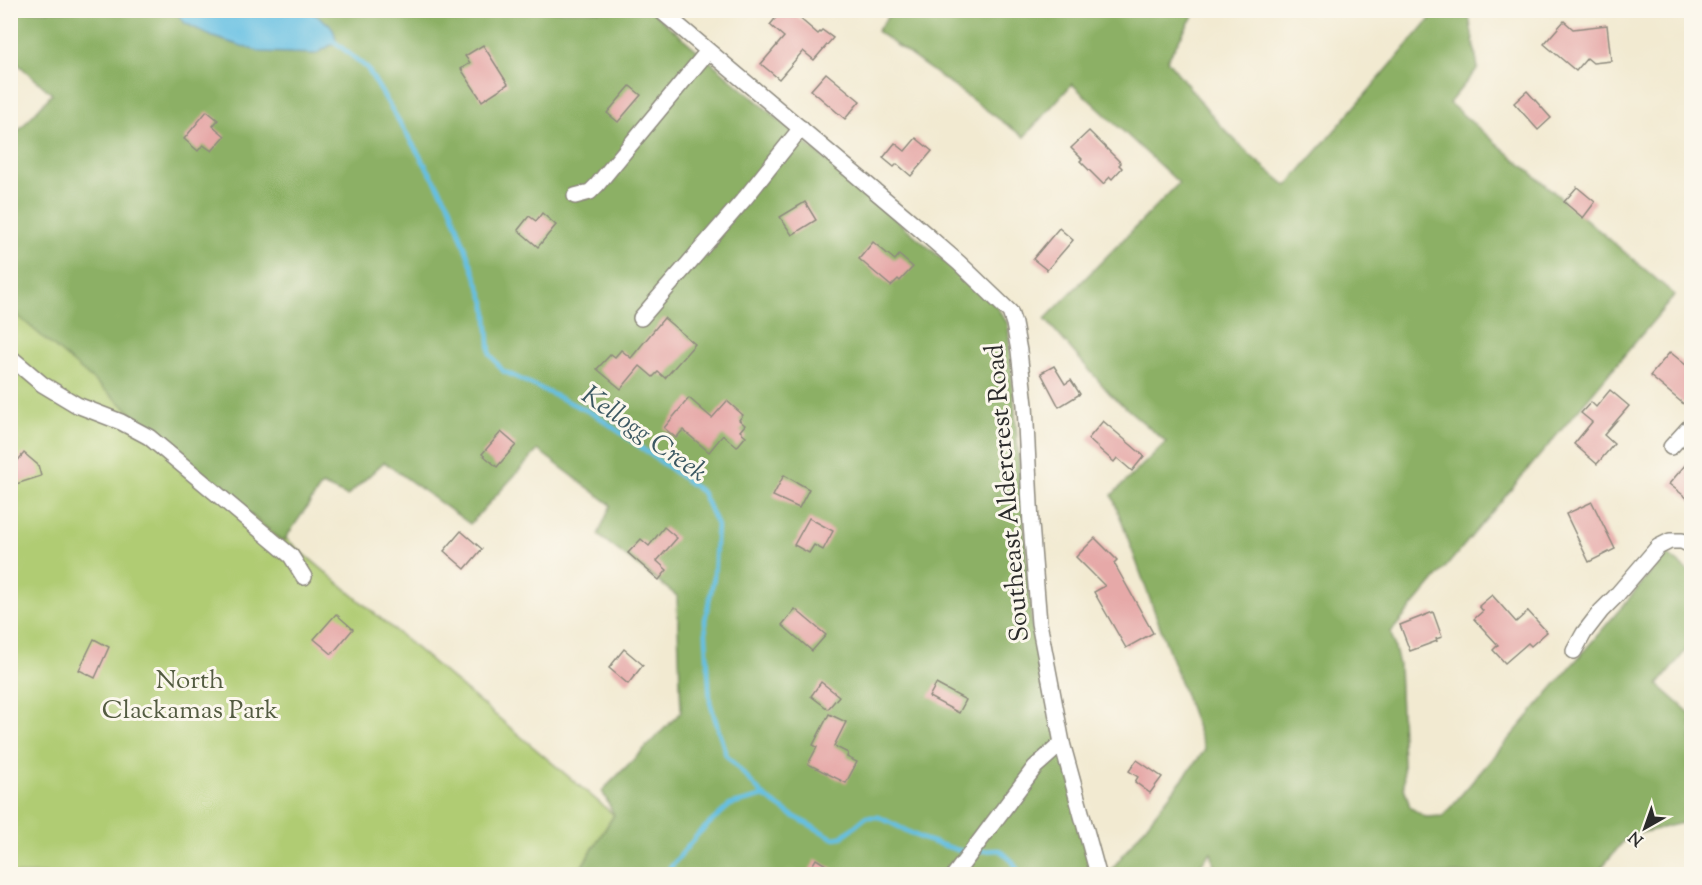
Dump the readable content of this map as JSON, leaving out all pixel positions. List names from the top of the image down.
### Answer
{
  "streets": {
    "street": ["Southeast Aldercrest Road"]
  },
  "water": ["Kellogg Creek"],
  "parks": ["North Clackamas Park"],
  "north": "bottom left"
}
